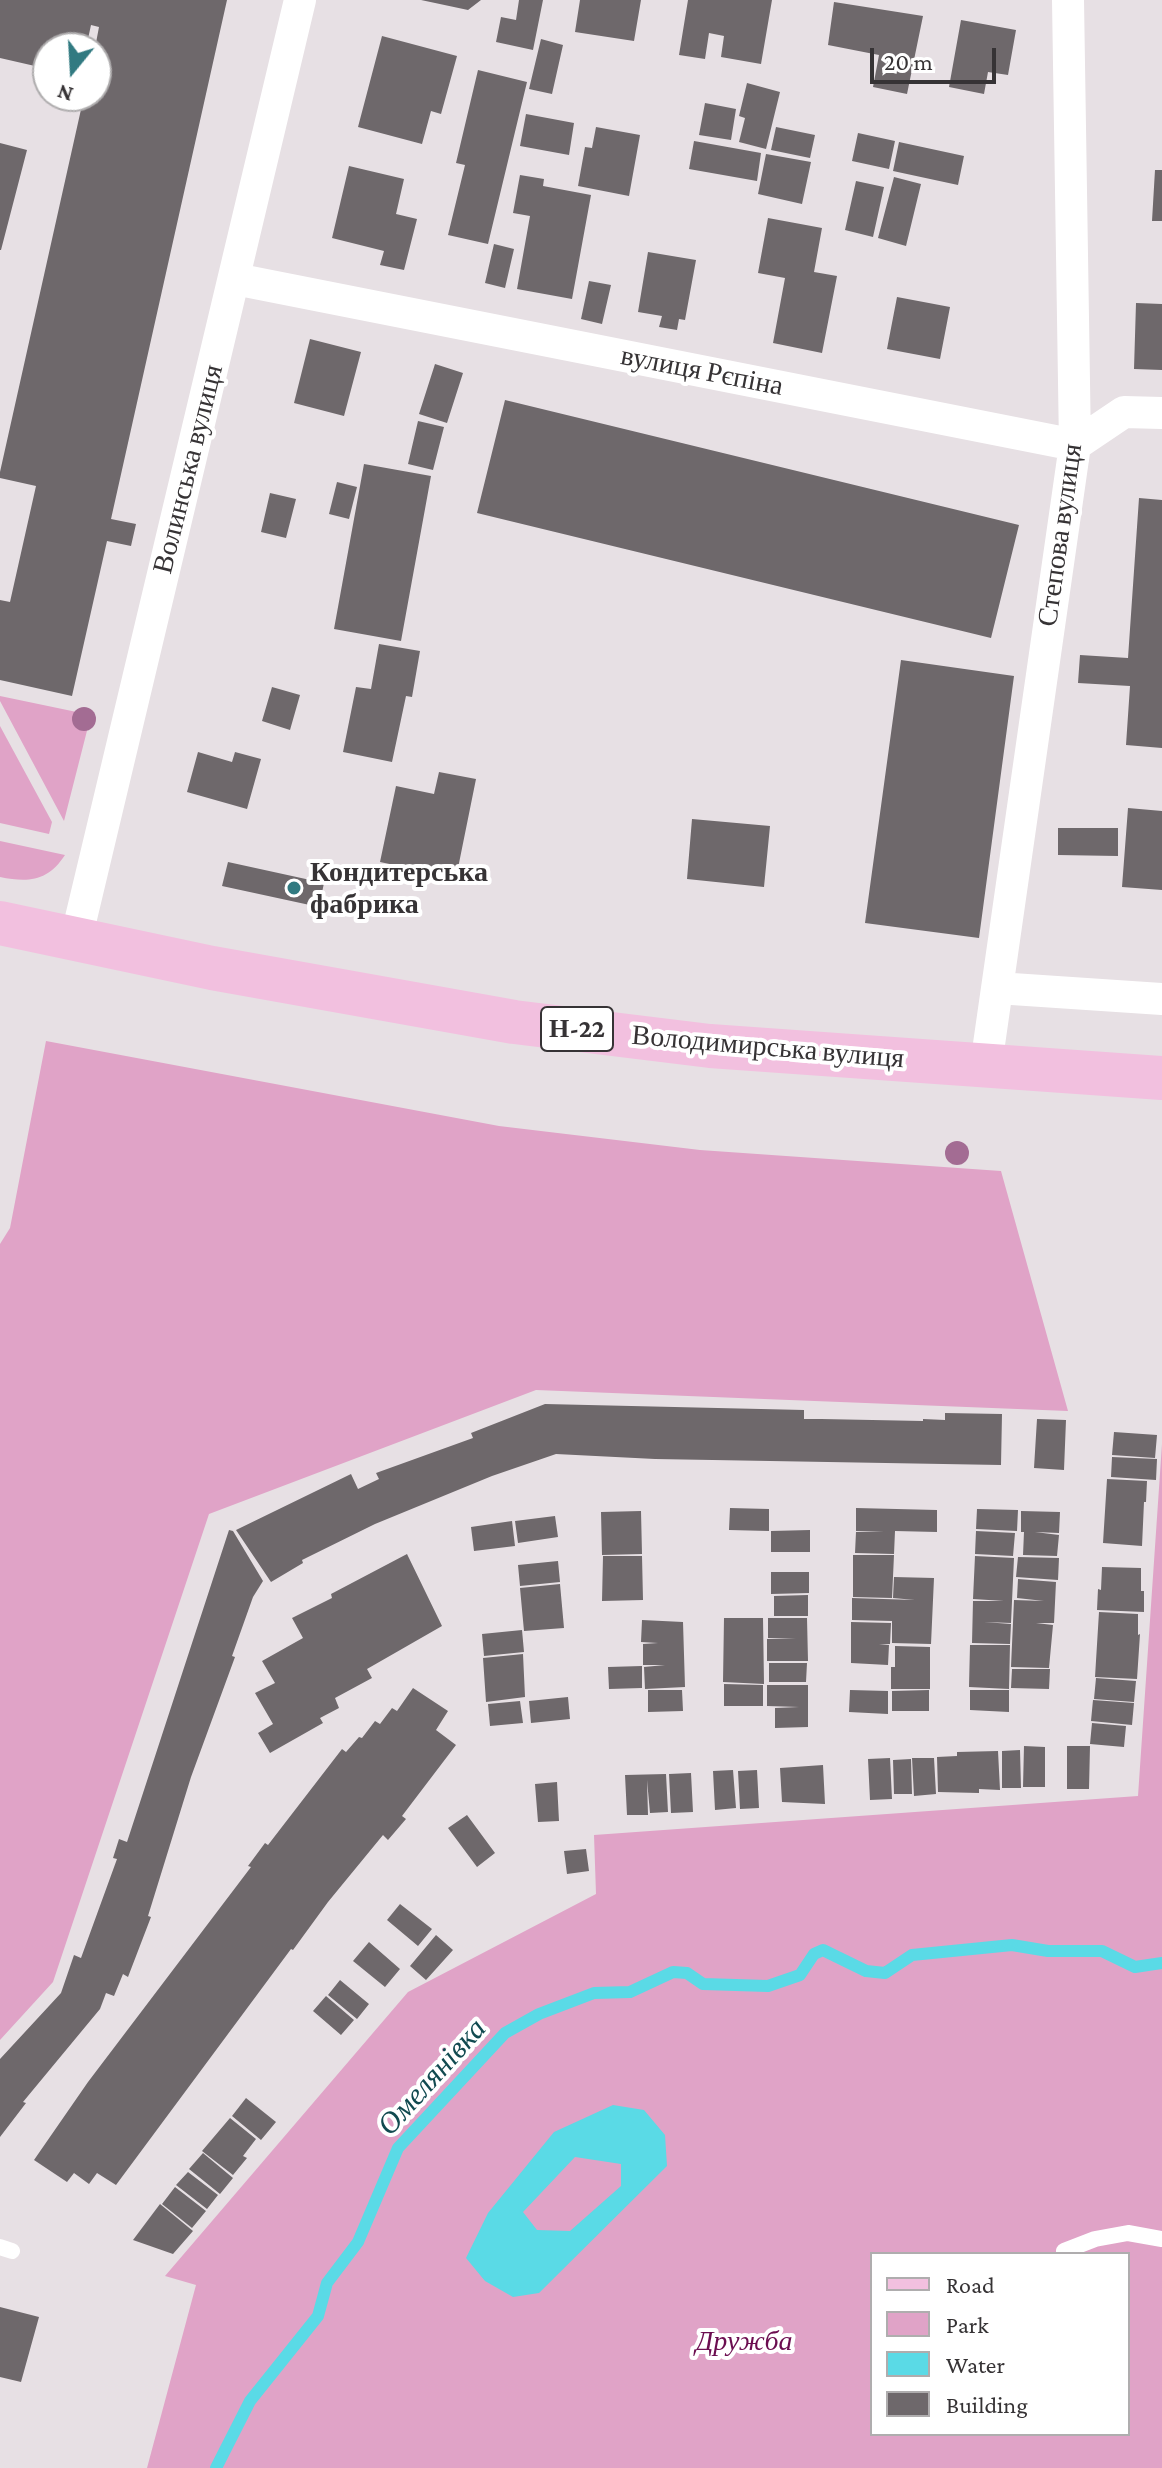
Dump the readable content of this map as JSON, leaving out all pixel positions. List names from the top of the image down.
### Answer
{
  "streets": {
    "main road": ["Н-22", "Володимирська вулиця"],
    "street": ["вулиця Рєпіна", "Волинська вулиця", "Степова вулиця"]
  },
  "crossings": [
    ["вулиця Рєпіна", "Волинська вулиця"],
    ["вулиця Рєпіна", "Степова вулиця"],
    ["Волинська вулиця", "Володимирська вулиця"],
    ["Степова вулиця", "Володимирська вулиця"]
  ],
  "water": ["Омелянівка"],
  "parks": ["Дружба"],
  "places": ["Кондитерська фабрика"],
  "legend": [
    "Road",
    "Park",
    "Water",
    "Building"
  ],
  "scale_bar": "20 m",
  "north": "bottom"
}
